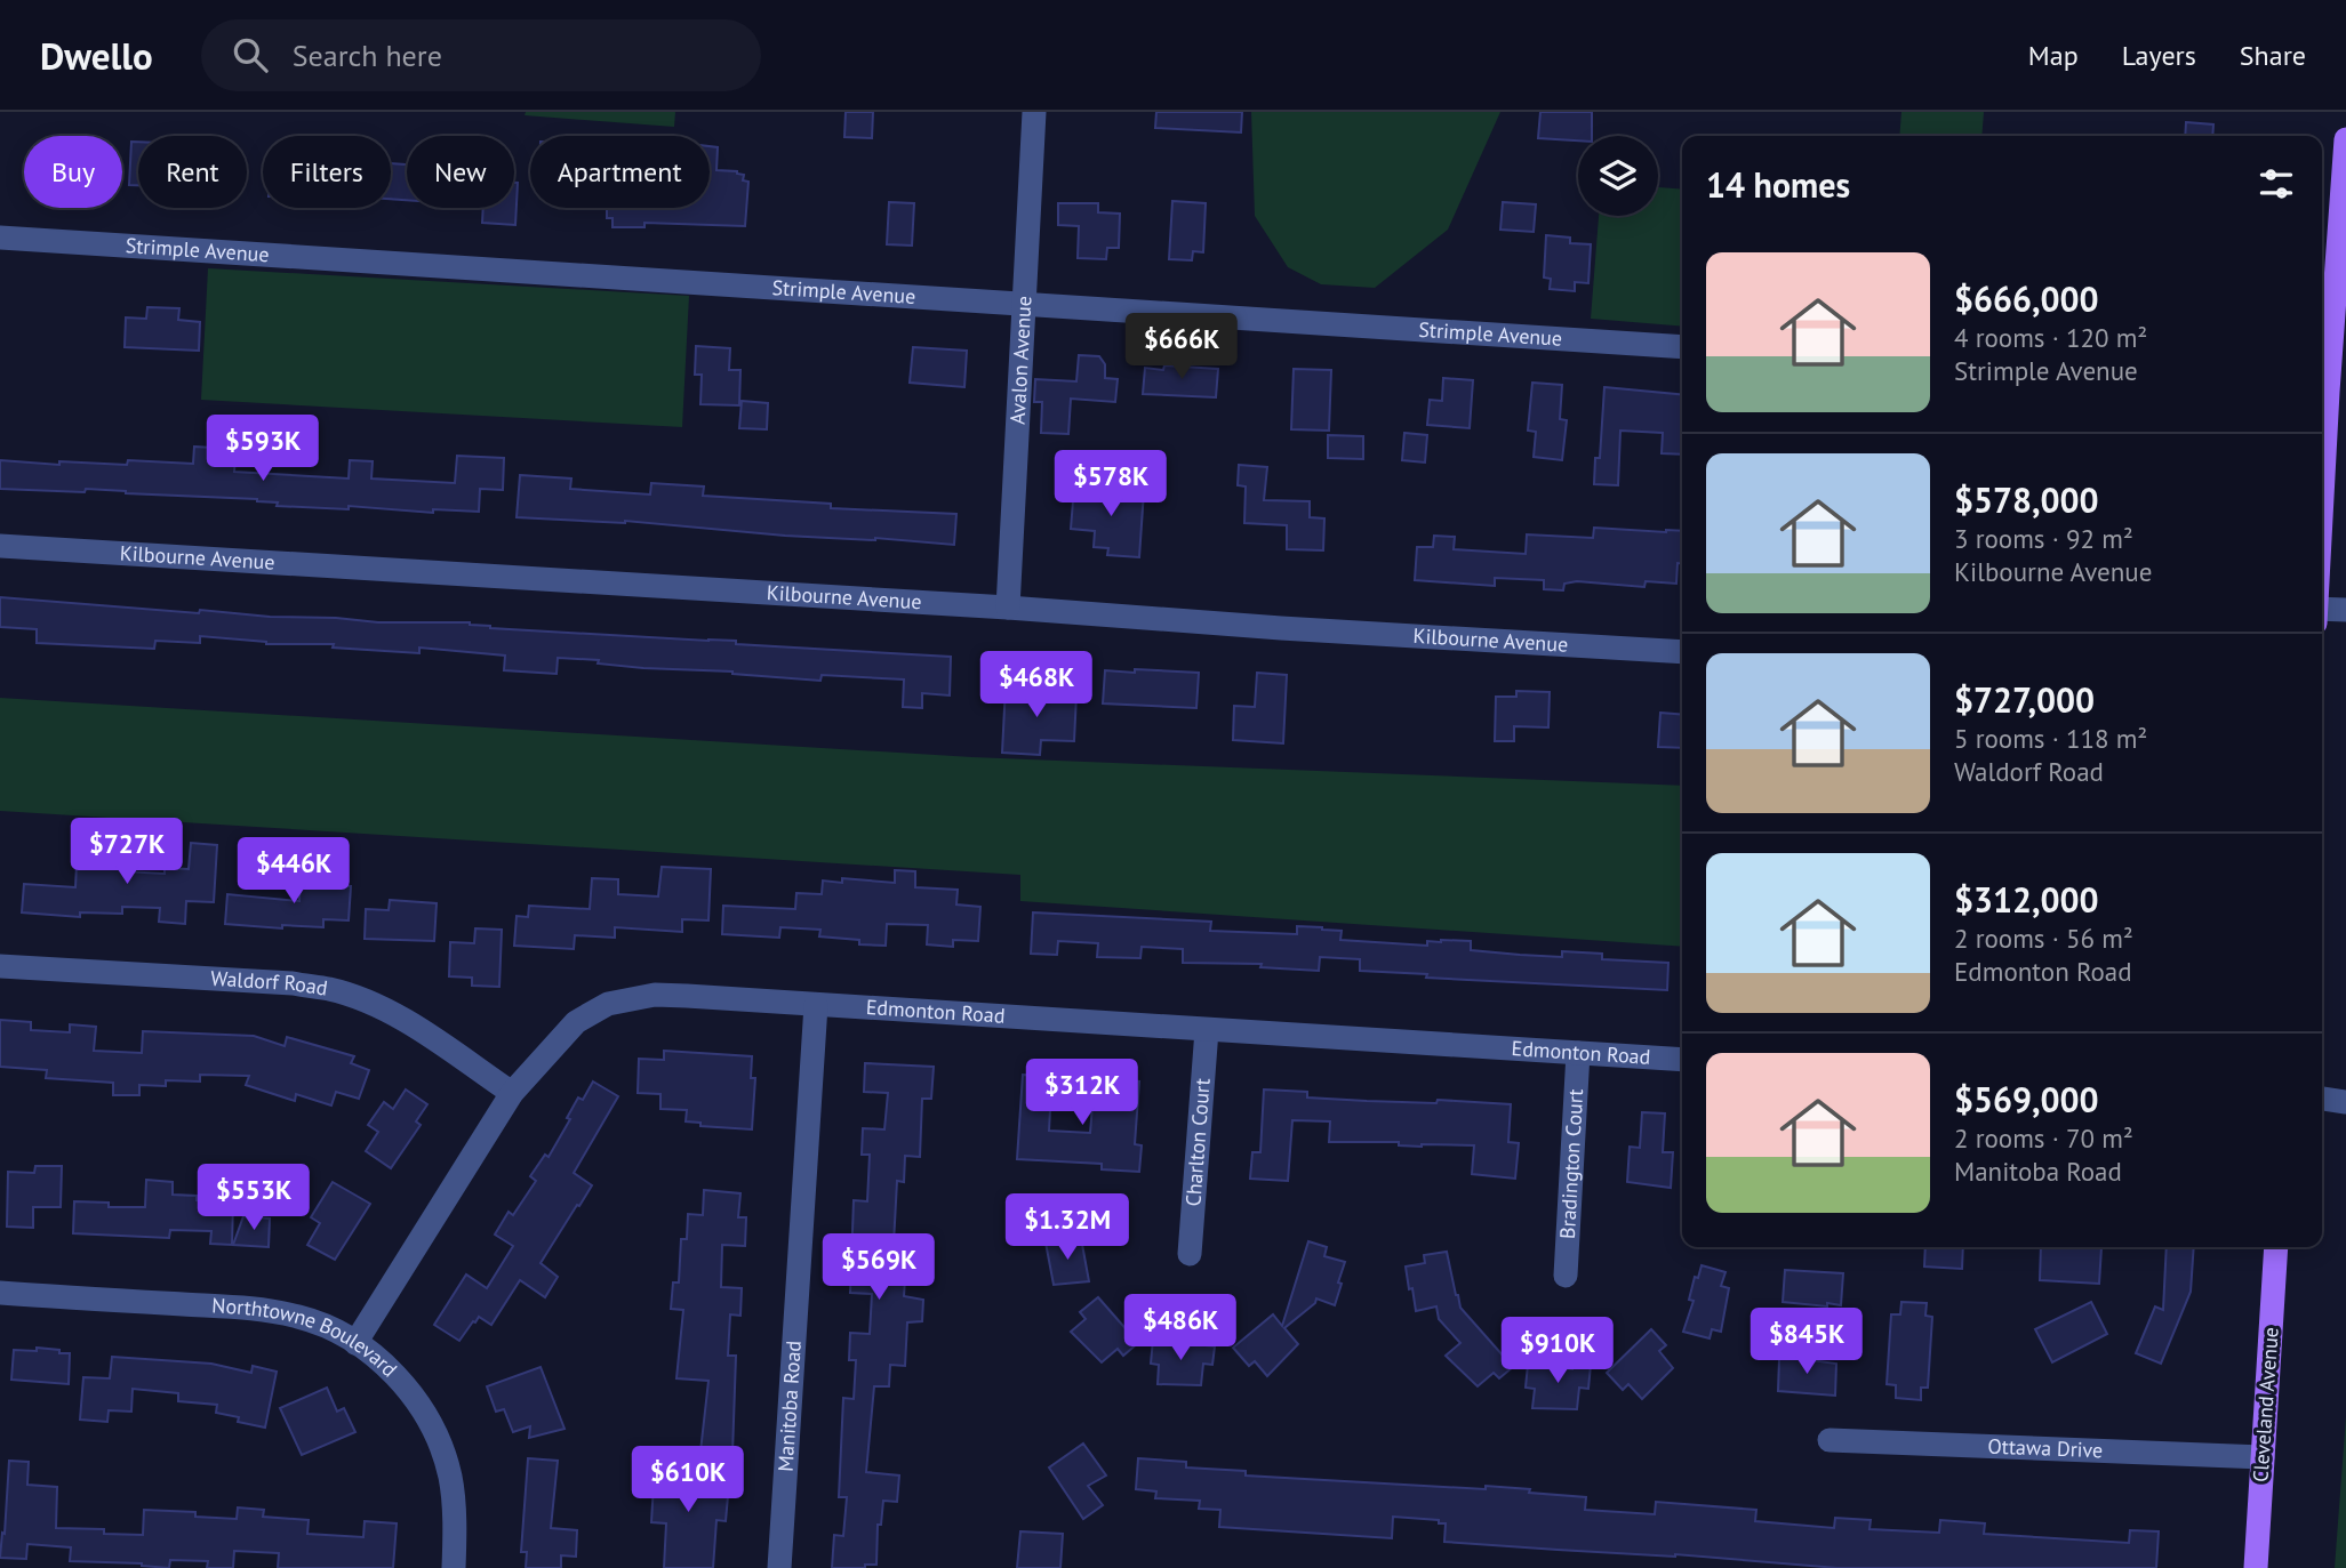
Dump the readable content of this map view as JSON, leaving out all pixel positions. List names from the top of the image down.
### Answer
{
  "streets": {
    "main road": ["Cleveland Avenue"],
    "street": [
      "Strimple Avenue",
      "Avalon Avenue",
      "Kilbourne Avenue",
      "Waldorf Road",
      "Edmonton Road",
      "Charlton Court",
      "Bradington Court",
      "Northtowne Boulevard",
      "Manitoba Road",
      "Ottawa Drive"
    ]
  },
  "crossings": [
    ["Strimple Avenue", "Avalon Avenue"],
    ["Avalon Avenue", "Kilbourne Avenue"],
    ["Waldorf Road", "Edmonton Road"],
    ["Edmonton Road", "Charlton Court"],
    ["Edmonton Road", "Bradington Court"],
    ["Edmonton Road", "Northtowne Boulevard"],
    ["Edmonton Road", "Manitoba Road"],
    ["Cleveland Avenue", "Ottawa Drive"]
  ],
  "page": {
    "header": "Dwello",
    "search": "Search here",
    "nav": ["Map", "Layers", "Share"],
    "chip": [
      "Buy",
      "Rent",
      "Filters",
      "New",
      "Apartment"
    ],
    "heading": "14 homes",
    "list": [
      {
        "name": "$666,000",
        "note": "4 rooms · 120 m² · Strimple Avenue"
      },
      {
        "name": "$578,000",
        "note": "3 rooms · 92 m² · Kilbourne Avenue"
      },
      {
        "name": "$727,000",
        "note": "5 rooms · 118 m² · Waldorf Road"
      },
      {
        "name": "$312,000",
        "note": "2 rooms · 56 m² · Edmonton Road"
      },
      {
        "name": "$569,000",
        "note": "2 rooms · 70 m² · Manitoba Road"
      }
    ],
    "price": [
      "$666K",
      "$593K",
      "$578K",
      "$468K",
      "$727K",
      "$446K",
      "$312K",
      "$553K",
      "$1.32M",
      "$569K",
      "$486K",
      "$845K",
      "$910K",
      "$610K"
    ]
  }
}
